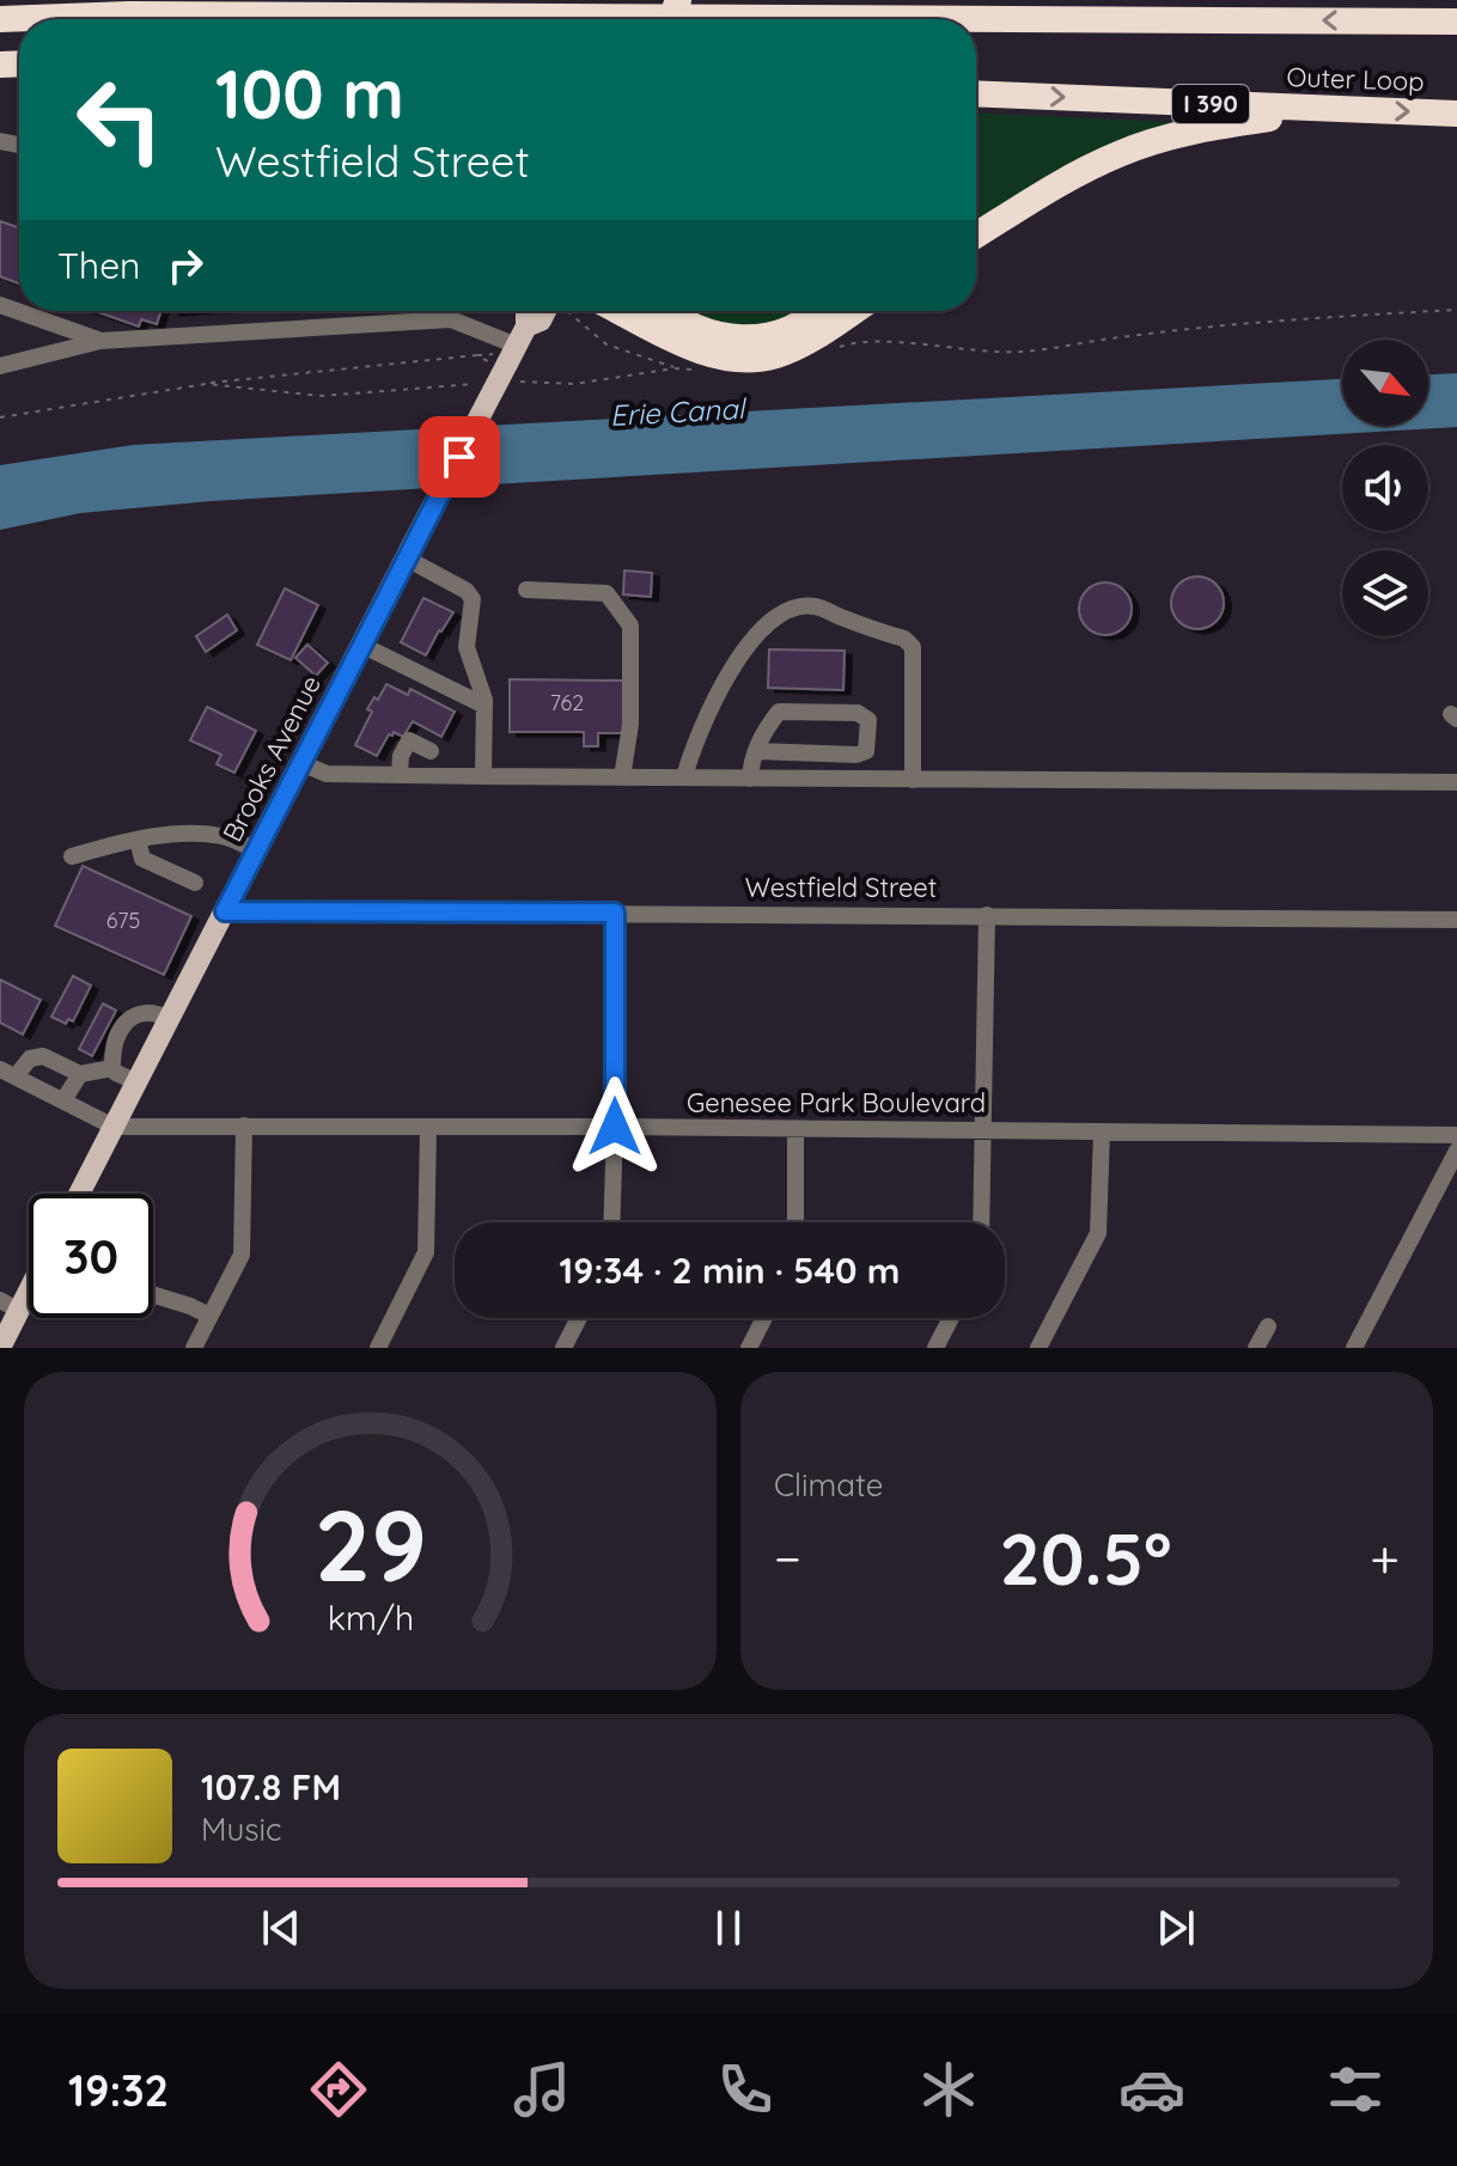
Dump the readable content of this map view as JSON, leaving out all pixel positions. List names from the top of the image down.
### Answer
{
  "streets": {
    "highway": ["Outer Loop", "I 390"],
    "main road": ["Brooks Avenue"],
    "street": ["Westfield Street", "Genesee Park Boulevard"]
  },
  "crossings": [
    ["Brooks Avenue", "Westfield Street"],
    ["Brooks Avenue", "Genesee Park Boulevard"]
  ],
  "water": ["Erie Canal"],
  "house_numbers": ["762", "675"],
  "north": "bottom right",
  "page": {
    "turn": ["100 m", "Westfield Street"],
    "then": "Then",
    "limit": "30",
    "trip": "19:34 · 2 min · 540 m",
    "tile": "Climate",
    "heat": ["−", "20.5°", "+"],
    "song": ["107.8 FM", "Music"],
    "tabs": "19:32",
    "gauge": ["29", "km/h"]
  }
}
